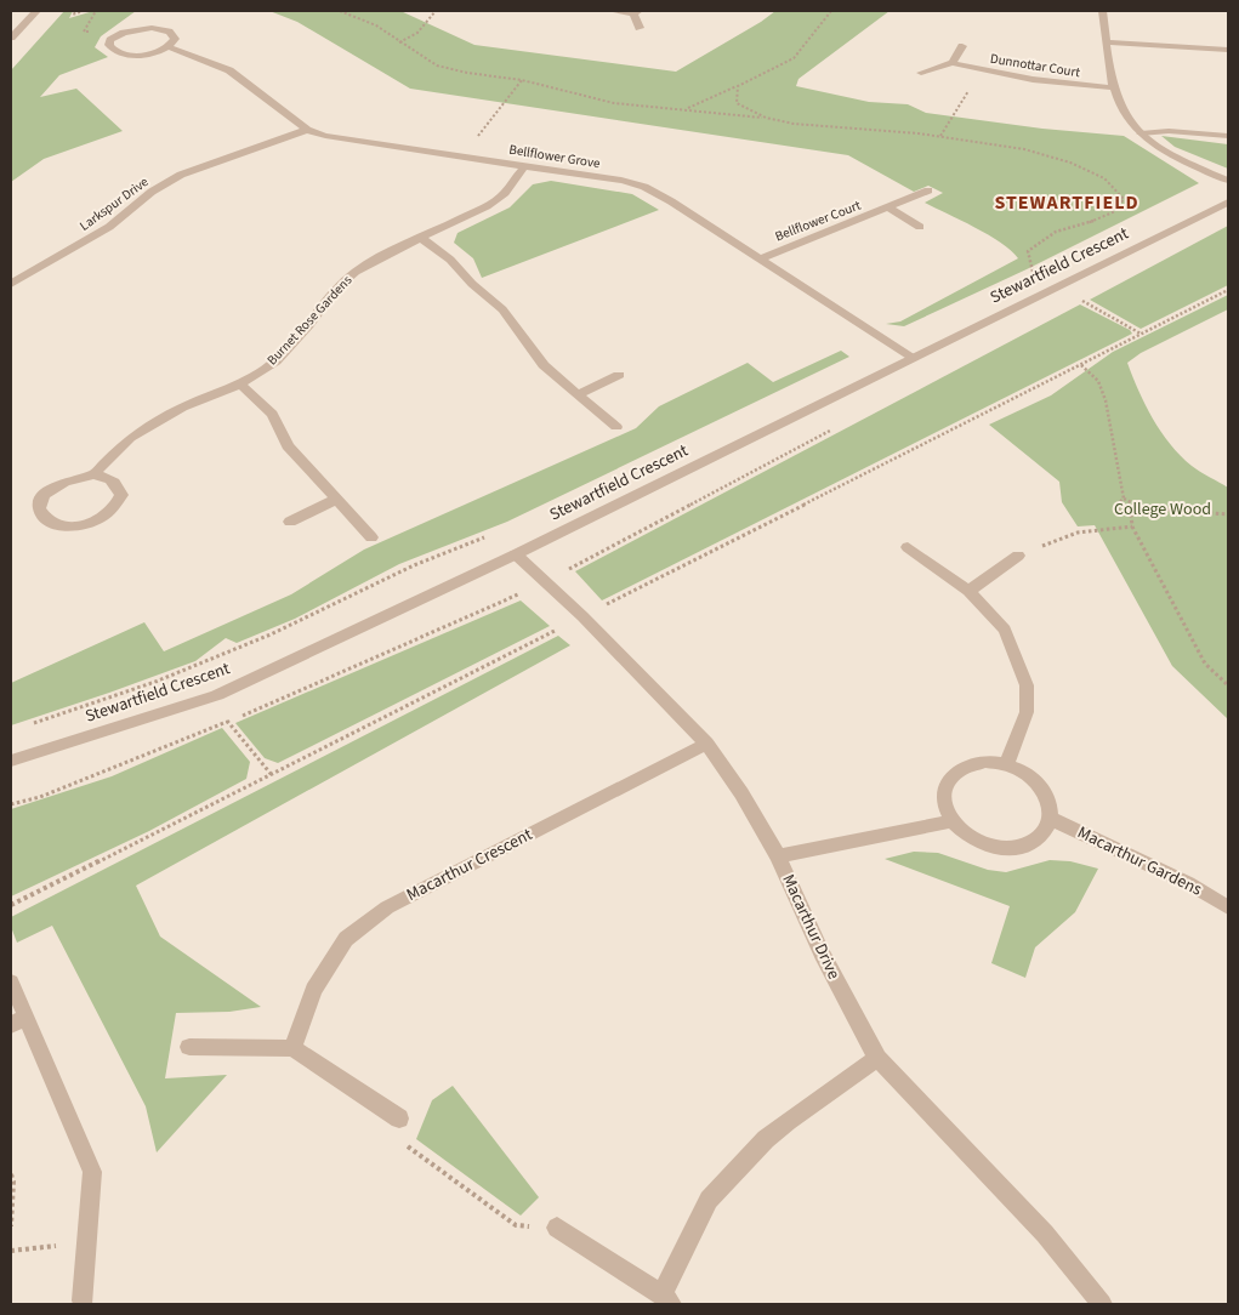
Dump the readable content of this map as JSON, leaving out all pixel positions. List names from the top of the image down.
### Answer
{
  "streets": {
    "street": [
      "Dunnottar Court",
      "Bellflower Grove",
      "Larkspur Drive",
      "Bellflower Court",
      "Stewartfield Crescent",
      "Burnet Rose Gardens",
      "Macarthur Gardens",
      "Macarthur Crescent",
      "Macarthur Drive"
    ]
  },
  "crossings": [
    ["Bellflower Grove", "Larkspur Drive"],
    ["Bellflower Grove", "Bellflower Court"],
    ["Bellflower Grove", "Stewartfield Crescent"],
    ["Bellflower Grove", "Burnet Rose Gardens"],
    ["Stewartfield Crescent", "Macarthur Drive"],
    ["Macarthur Crescent", "Macarthur Drive"]
  ],
  "districts": ["STEWARTFIELD"],
  "parks": ["College Wood"]
}
